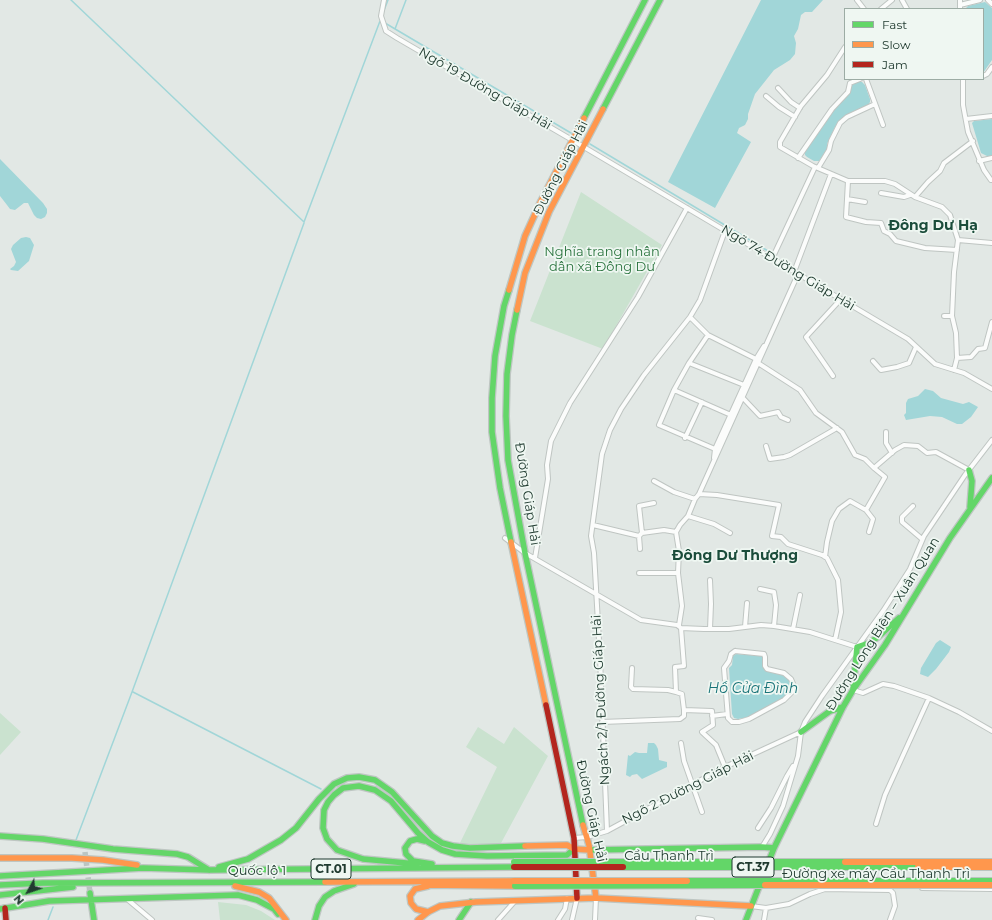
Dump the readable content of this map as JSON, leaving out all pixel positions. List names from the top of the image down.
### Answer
{
  "streets": {
    "main road": [
      "Đường Giáp Hải",
      "Đường Long Biên – Xuân Quan",
      "Cầu Thanh Trì",
      "CT.37",
      "CT.01",
      "Quốc lộ 1",
      "Đường xe máy Cầu Thanh Trì"
    ],
    "street": [
      "Ngõ 19 Đường Giáp Hải",
      "Ngõ 74 Đường Giáp Hải",
      "Ngách 2/1 Đường Giáp Hải",
      "Ngõ 2 Đường Giáp Hải"
    ]
  },
  "crossings": [
    ["Ngõ 19 Đường Giáp Hải", "Đường Giáp Hải"],
    ["Ngõ 19 Đường Giáp Hải", "Ngõ 74 Đường Giáp Hải"],
    ["Đường Giáp Hải", "Ngõ 74 Đường Giáp Hải"],
    ["Đường Giáp Hải", "Ngõ 2 Đường Giáp Hải"],
    ["Ngõ 74 Đường Giáp Hải", "Ngách 2/1 Đường Giáp Hải"],
    ["Ngách 2/1 Đường Giáp Hải", "Ngõ 2 Đường Giáp Hải"],
    ["Cầu Thanh Trì", "Quốc lộ 1"],
    ["Cầu Thanh Trì", "Đường xe máy Cầu Thanh Trì"],
    ["Quốc lộ 1", "Đường xe máy Cầu Thanh Trì"]
  ],
  "districts": ["Đông Dư Hạ", "Đông Dư Thượng"],
  "water": ["Hồ Cửa Đình"],
  "parks": ["Nghĩa trang nhân dân xã Đông Dư"],
  "legend": ["Fast", "Slow", "Jam"],
  "north": "bottom left"
}
